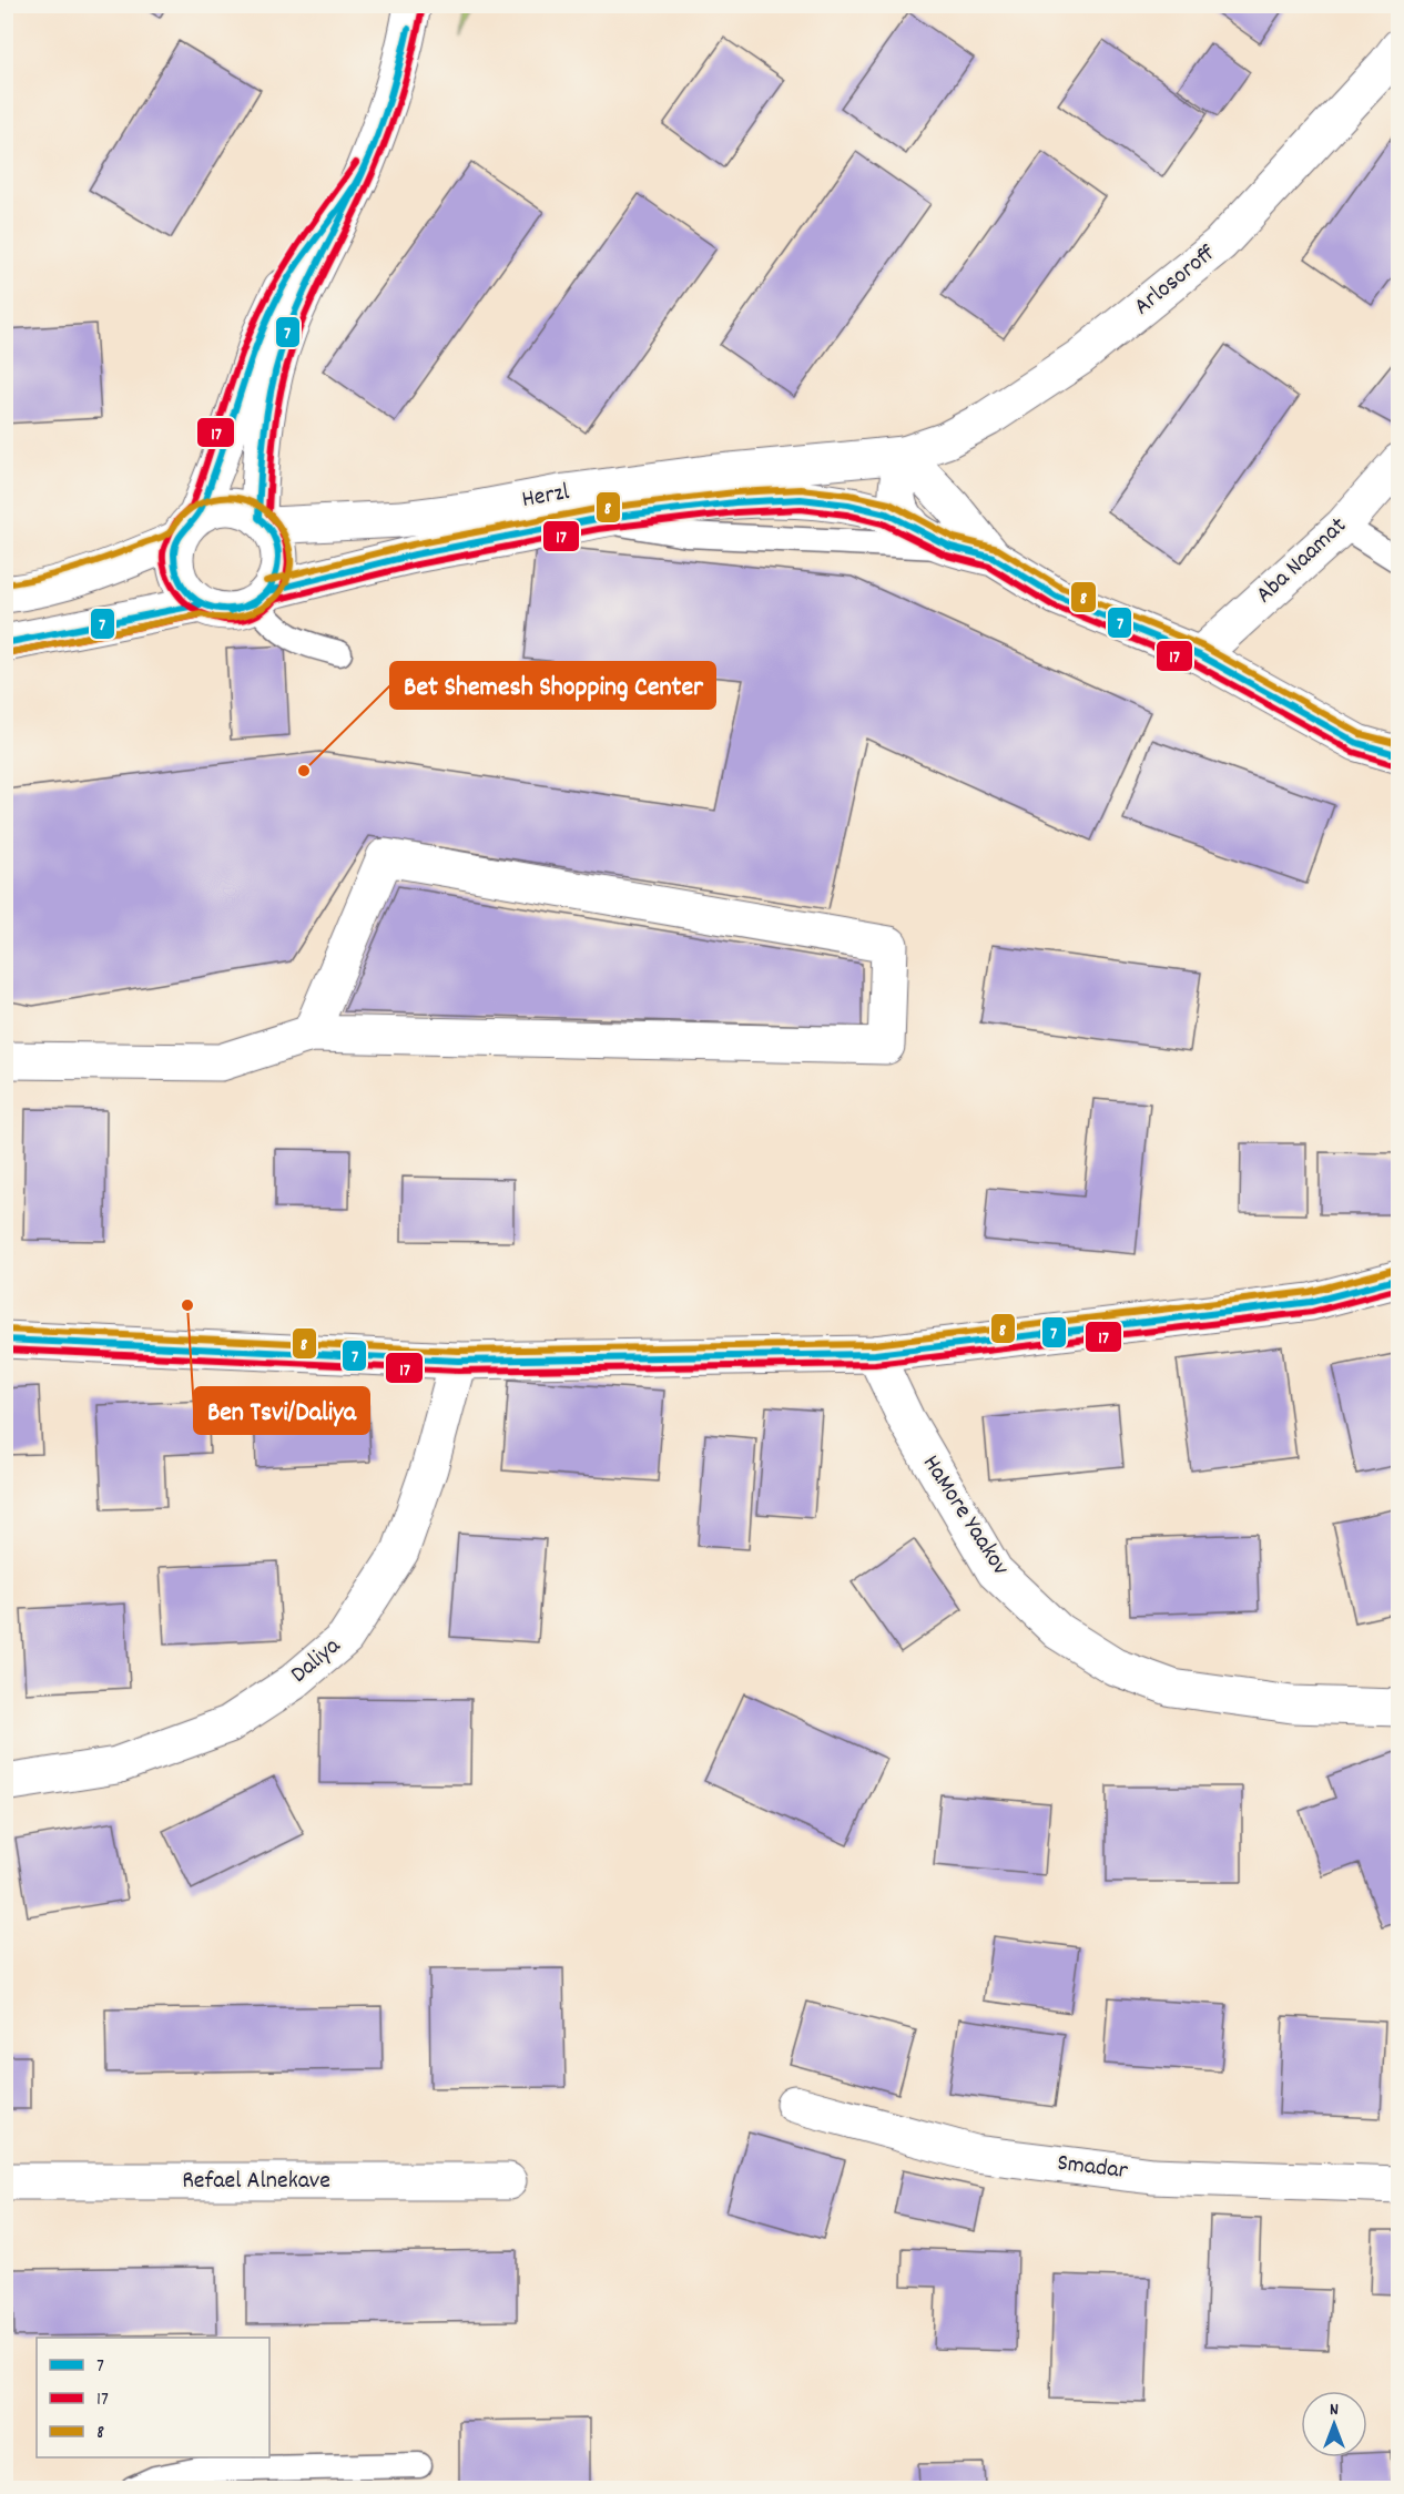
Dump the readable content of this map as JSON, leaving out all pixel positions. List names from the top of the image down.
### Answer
{
  "streets": {
    "street": [
      "Arlosoroff",
      "Herzl",
      "Aba Naamat",
      "HaMore Yaakov",
      "Daliya",
      "Smadar",
      "Refael Alnekave"
    ]
  },
  "crossings": [
    ["Arlosoroff", "Herzl"],
    ["Herzl", "Aba Naamat"]
  ],
  "places": ["Bet Shemesh Shopping Center", "Ben Tsvi/Daliya"],
  "lines": ["transit line 17", "transit line 7", "transit line 8"],
  "legend": ["7", "17", "8"],
  "north": "top"
}
